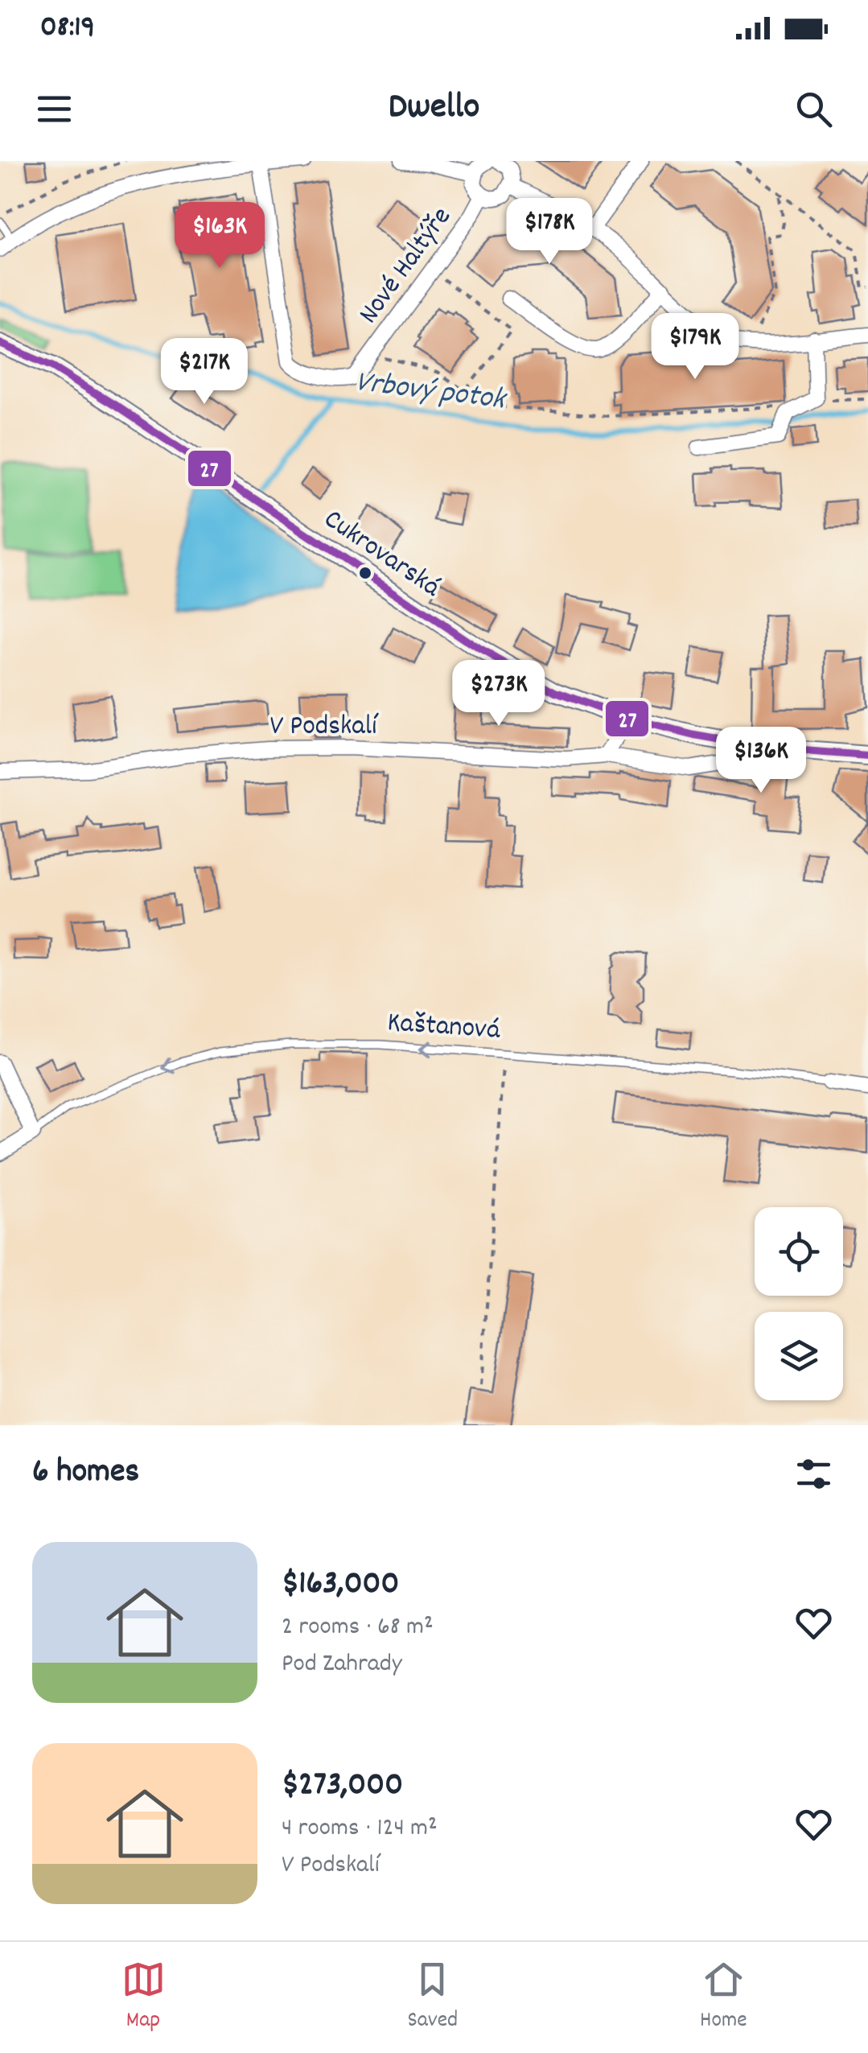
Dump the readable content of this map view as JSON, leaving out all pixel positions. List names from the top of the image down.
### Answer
{
  "streets": {
    "street": [
      "Nové Haltýře",
      "Cukrovarská",
      "V Podskalí",
      "Kaštanová"
    ]
  },
  "crossings": [
    ["Cukrovarská", "V Podskalí"]
  ],
  "one_way": ["Kaštanová"],
  "water": ["Vrbový potok"],
  "lines": ["transit line 27"],
  "page": {
    "status": "08:19",
    "header": "Dwello",
    "price": [
      "$178K",
      "$163K",
      "$179K",
      "$217K",
      "$273K",
      "$136K"
    ],
    "heading": "6 homes",
    "list": [
      {
        "name": "$163,000",
        "note": "2 rooms · 68 m² · Pod Zahrady"
      },
      {
        "name": "$273,000",
        "note": "4 rooms · 124 m² · V Podskalí"
      }
    ],
    "tabs": ["Map", "Saved", "Home"]
  }
}
